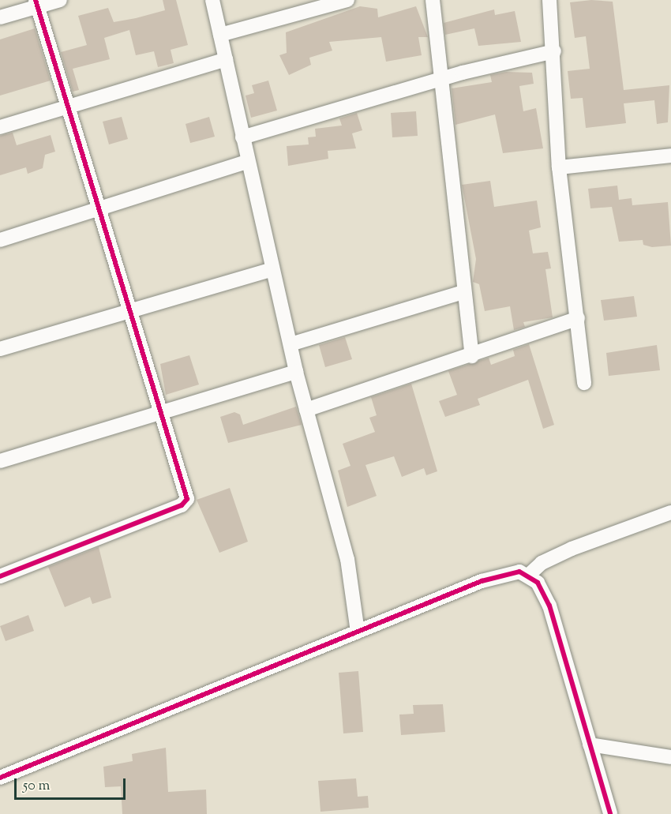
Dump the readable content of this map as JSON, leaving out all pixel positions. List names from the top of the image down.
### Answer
{
  "scale_bar": "50 m"
}
